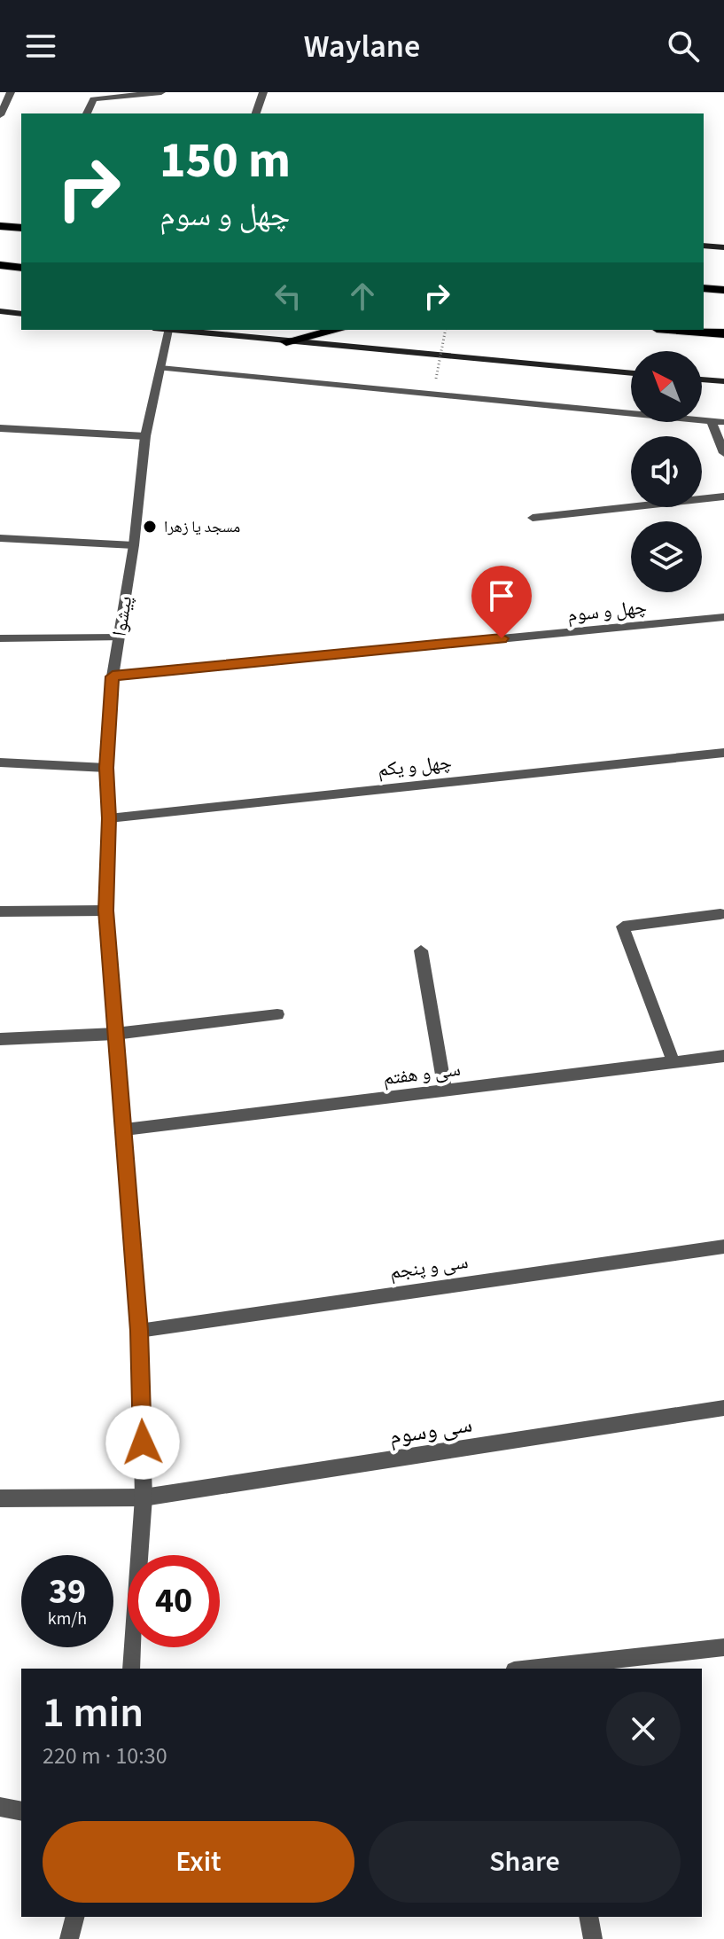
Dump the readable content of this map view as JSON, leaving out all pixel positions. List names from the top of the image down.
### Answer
{
  "streets": {
    "street": [
      "چهل و سوم",
      "پیشوا",
      "چهل و یکم",
      "سی و هفتم",
      "سی و پنجم",
      "سی وسوم"
    ]
  },
  "crossings": [
    ["چهل و سوم", "پیشوا"],
    ["پیشوا", "چهل و یکم"],
    ["پیشوا", "سی و هفتم"],
    ["پیشوا", "سی و پنجم"],
    ["پیشوا", "سی وسوم"]
  ],
  "places": ["مسجد یا زهرا"],
  "north": "top left",
  "page": {
    "header": "Waylane",
    "turn": ["150 m", "چهل و سوم"],
    "speed": "39 km/h",
    "limit": "40",
    "heading": ["1 min", "220 m · 10:30"],
    "buttons": ["Exit", "Share"]
  }
}
